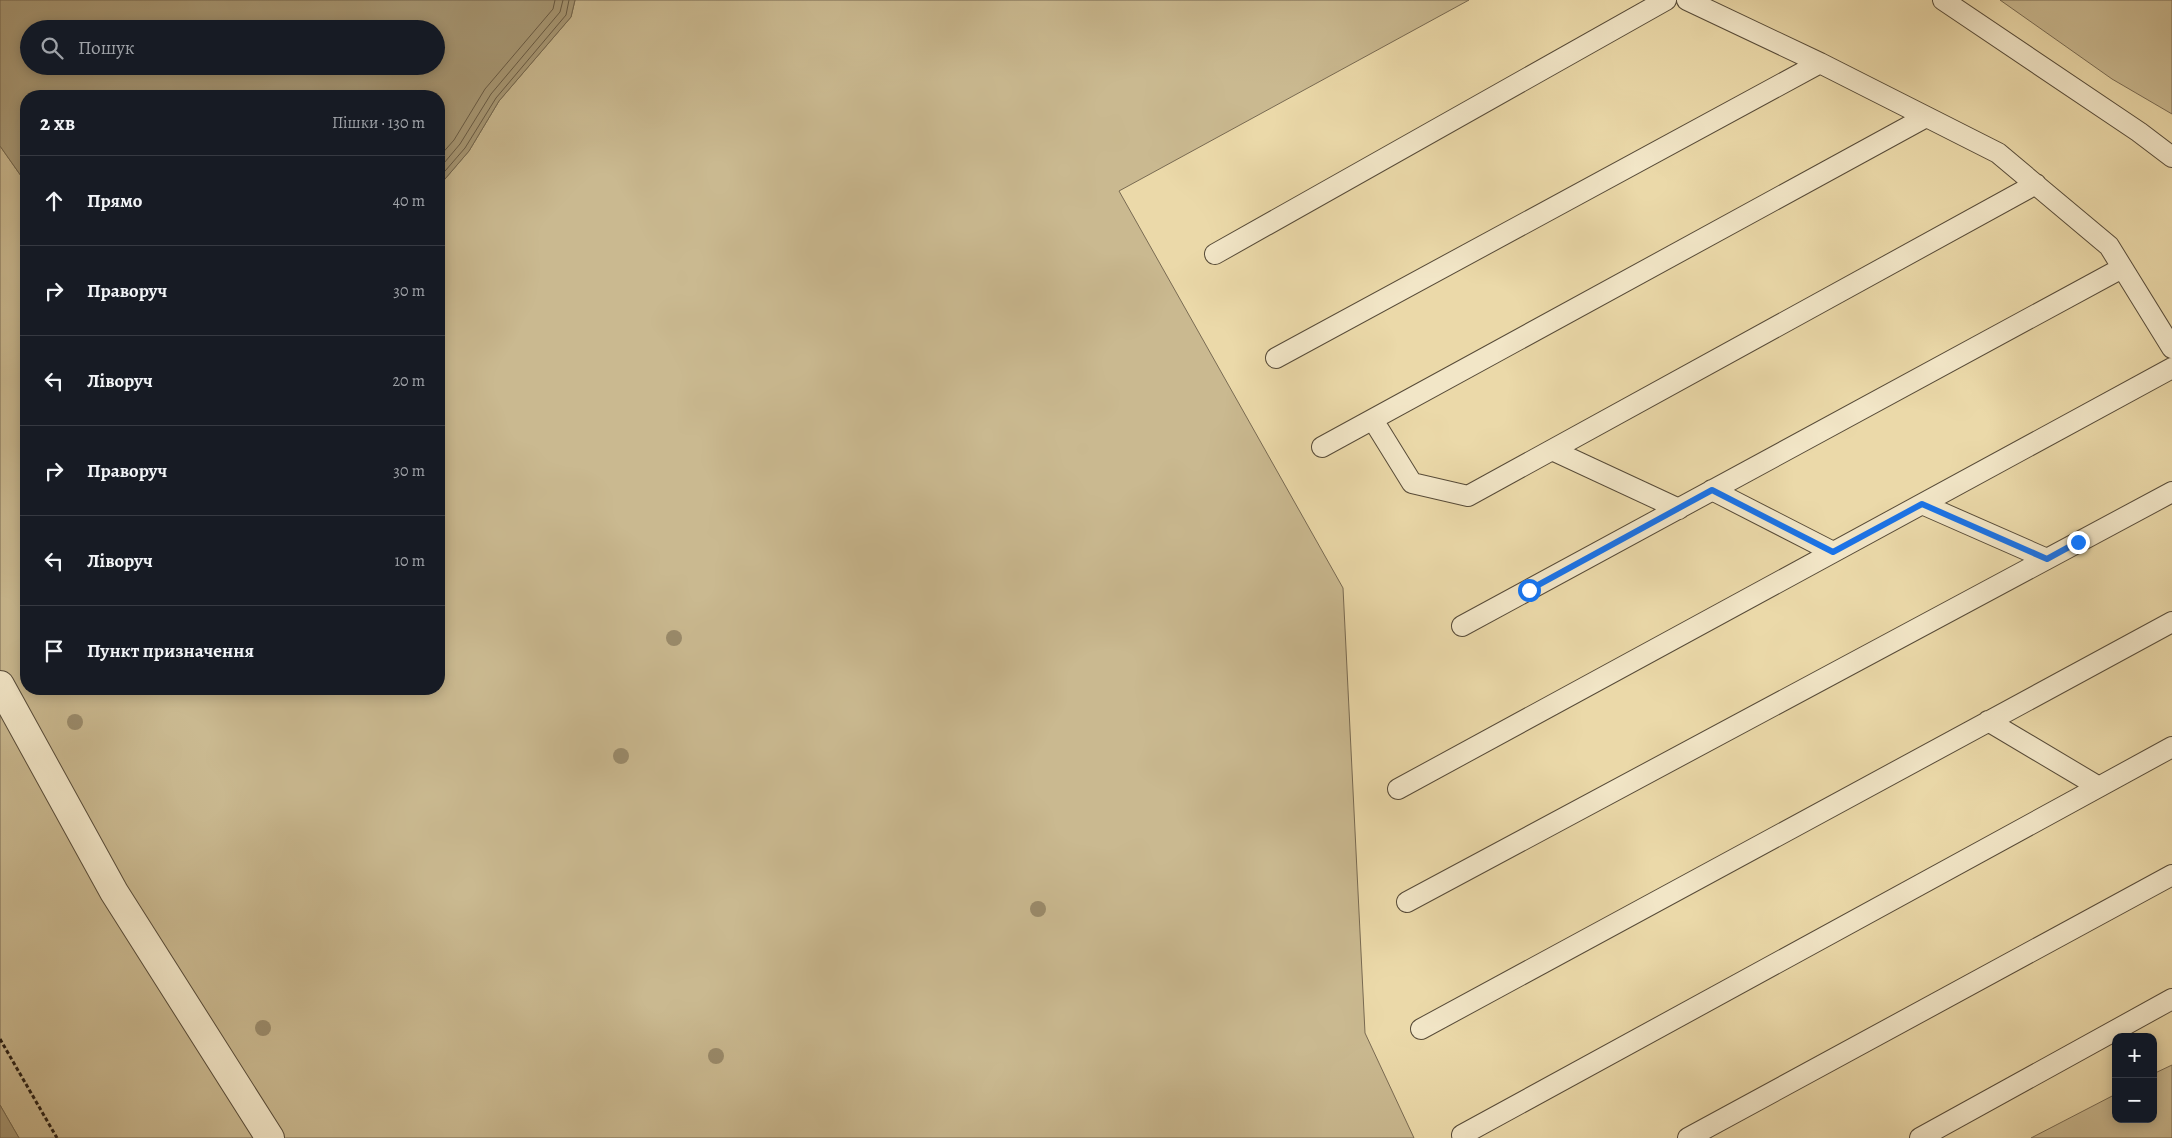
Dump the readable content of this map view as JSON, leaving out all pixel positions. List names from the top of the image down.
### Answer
{
  "page": {
    "search": "Пошук",
    "heading": ["2 хв", "Пішки · 130 m"],
    "list": [
      ["Прямо", "40 m"],
      ["Праворуч", "30 m"],
      ["Ліворуч", "20 m"],
      ["Праворуч", "30 m"],
      ["Ліворуч", "10 m"],
      "Пункт призначення"
    ],
    "map_buttons": ["+", "−"]
  }
}
